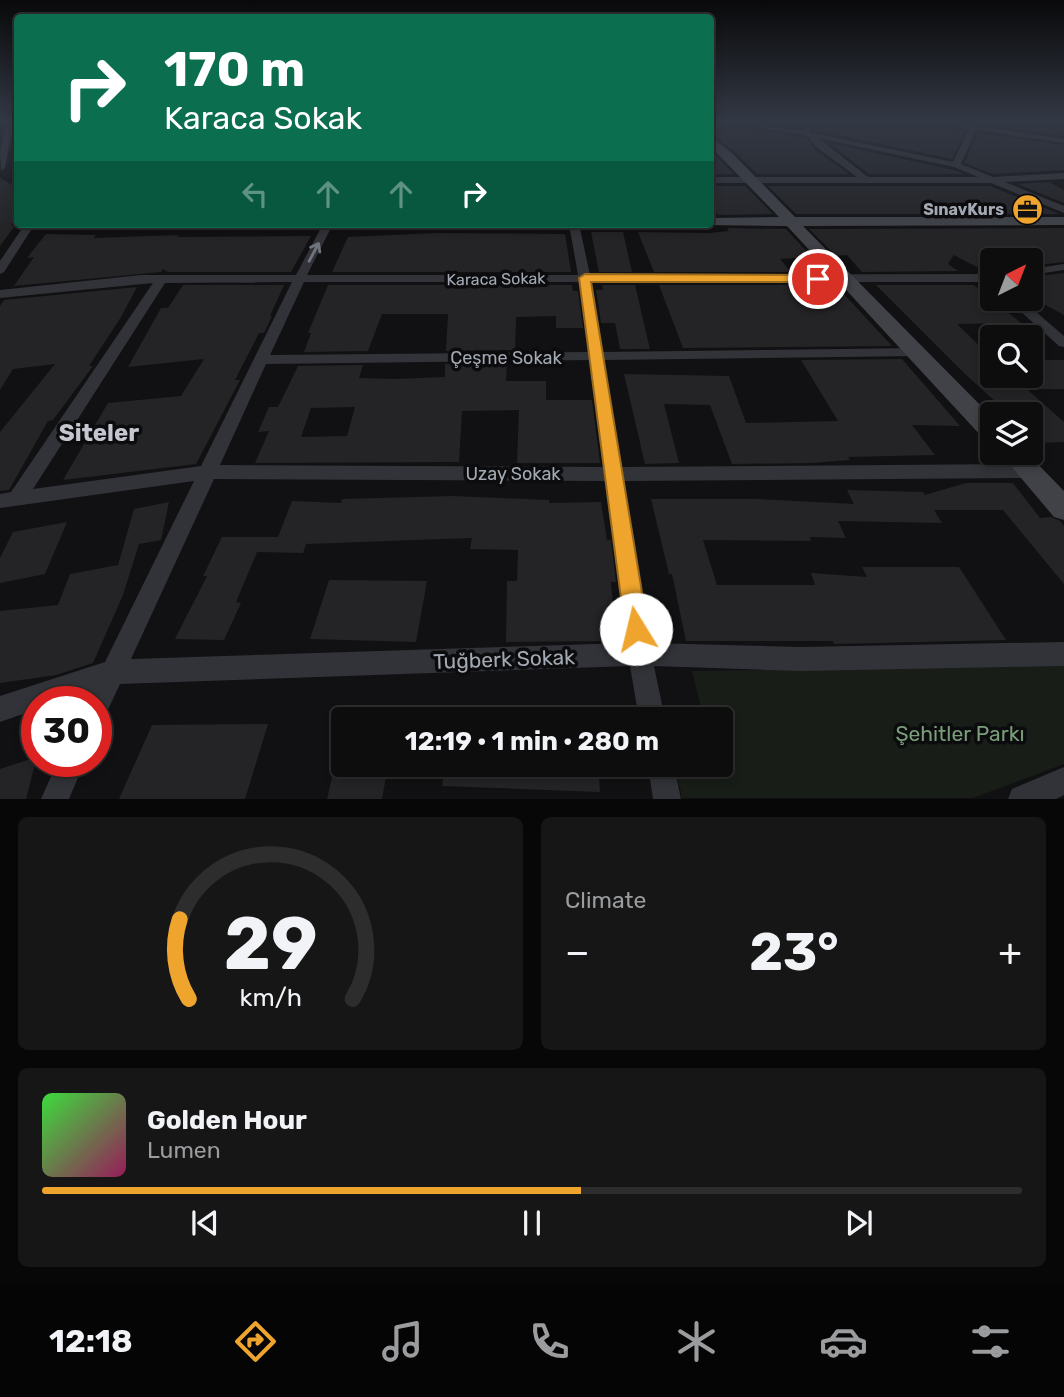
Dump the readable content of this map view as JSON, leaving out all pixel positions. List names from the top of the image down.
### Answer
{
  "streets": {
    "street": [
      "Karaca Sokak",
      "Çeşme Sokak",
      "Uzay Sokak",
      "Tuğberk Sokak"
    ]
  },
  "districts": ["Siteler"],
  "parks": ["Şehitler Parkı"],
  "places": {
    "office": ["SınavKurs"]
  },
  "north": "top right",
  "page": {
    "turn": ["170 m", "Karaca Sokak"],
    "limit": "30",
    "trip": "12:19 · 1 min · 280 m",
    "tile": "Climate",
    "heat": ["−", "23°", "+"],
    "song": ["Golden Hour", "Lumen"],
    "tabs": "12:18",
    "gauge": ["29", "km/h"]
  }
}
